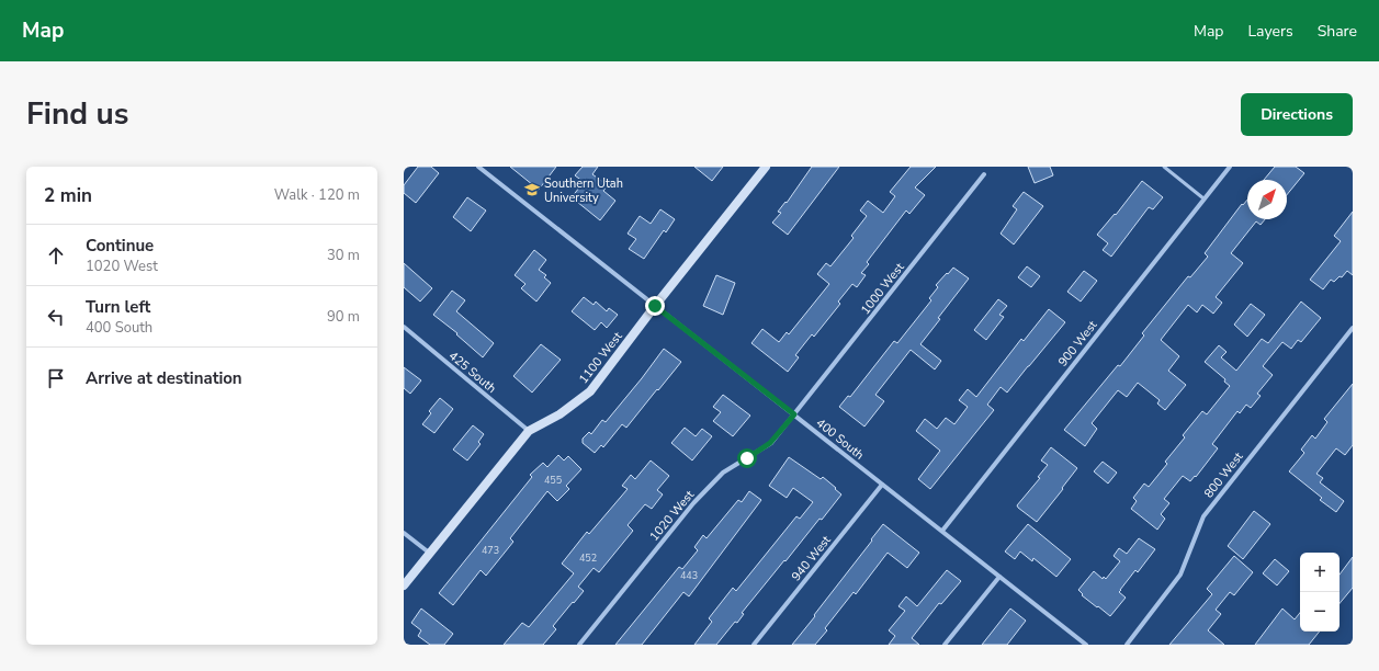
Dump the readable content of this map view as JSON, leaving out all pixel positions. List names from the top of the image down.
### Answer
{
  "streets": {
    "street": [
      "1000 West",
      "900 West",
      "1100 West",
      "425 South",
      "400 South",
      "800 West",
      "1020 West",
      "940 West"
    ]
  },
  "crossings": [
    ["1000 West", "400 South"],
    ["1000 West", "1020 West"],
    ["900 West", "400 South"],
    ["1100 West", "425 South"],
    ["1100 West", "400 South"],
    ["400 South", "1020 West"],
    ["400 South", "940 West"]
  ],
  "places": {
    "school or university": ["Southern Utah University"]
  },
  "house_numbers": [
    "455",
    "473",
    "452",
    "443"
  ],
  "north": "top right",
  "page": {
    "header": "Map",
    "nav": ["Map", "Layers", "Share"],
    "title": "Find us",
    "buttons": "Directions",
    "heading": ["2 min", "Walk · 120 m"],
    "list": [
      ["Continue", "1020 West", "30 m"],
      ["Turn left", "400 South", "90 m"],
      "Arrive at destination"
    ],
    "map_buttons": ["+", "−"]
  }
}
